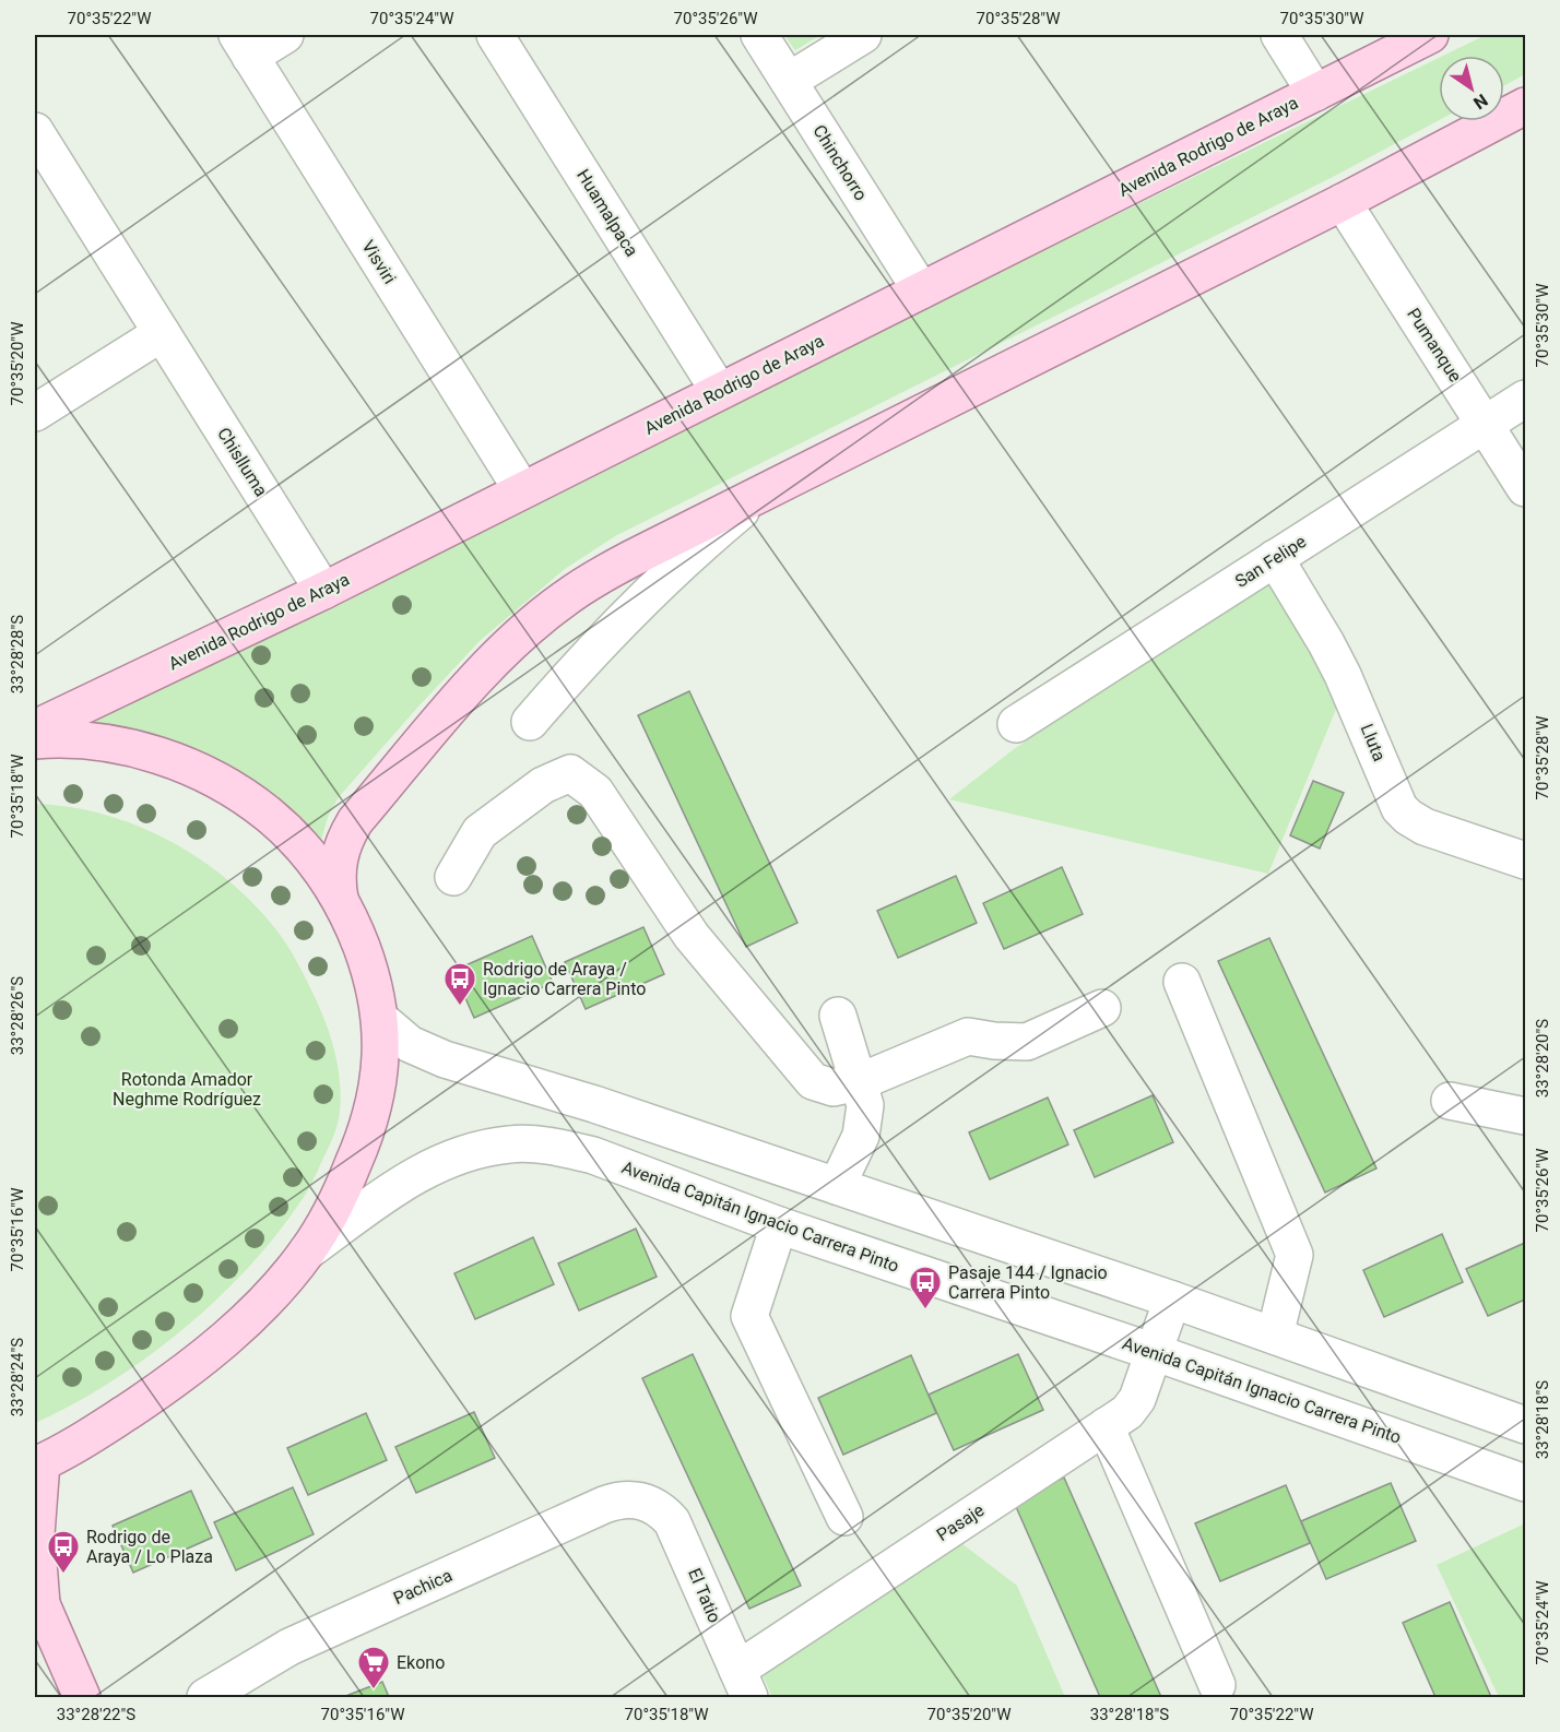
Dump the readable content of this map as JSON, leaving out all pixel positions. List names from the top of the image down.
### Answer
{
  "streets": {
    "main road": ["Avenida Rodrigo de Araya"],
    "street": [
      "Chinchorro",
      "Huamalpaca",
      "Visviri",
      "Pumanque",
      "Chislluma",
      "San Felipe",
      "Lluta",
      "Avenida Capitán Ignacio Carrera Pinto",
      "Pasaje",
      "Pachica",
      "El Tatio"
    ]
  },
  "crossings": [
    ["Avenida Rodrigo de Araya", "Chinchorro"],
    ["Avenida Rodrigo de Araya", "Huamalpaca"],
    ["Avenida Rodrigo de Araya", "Visviri"],
    ["Avenida Rodrigo de Araya", "Chislluma"],
    ["Pumanque", "San Felipe"],
    ["San Felipe", "Lluta"],
    ["Avenida Capitán Ignacio Carrera Pinto", "Pasaje"],
    ["Pasaje", "El Tatio"],
    ["Pachica", "El Tatio"]
  ],
  "parks": ["Rotonda Amador Neghme Rodríguez"],
  "places": {
    "bus stop": ["Rodrigo de Araya / Ignacio Carrera Pinto", "Pasaje 144 / Ignacio Carrera Pinto", "Rodrigo de Araya / Lo Plaza"],
    "supermarket": ["Ekono"]
  },
  "north": "bottom right",
  "coordinates": [
    "70°35'22\"W",
    "70°35'24\"W",
    "70°35'26\"W",
    "70°35'28\"W",
    "70°35'30\"W",
    "70°35'20\"W",
    "33°28'28\"S",
    "70°35'18\"W",
    "33°28'26\"S",
    "33°28'20\"S",
    "70°35'16\"W",
    "33°28'24\"S",
    "33°28'18\"S",
    "33°28'22\"S"
  ]
}
